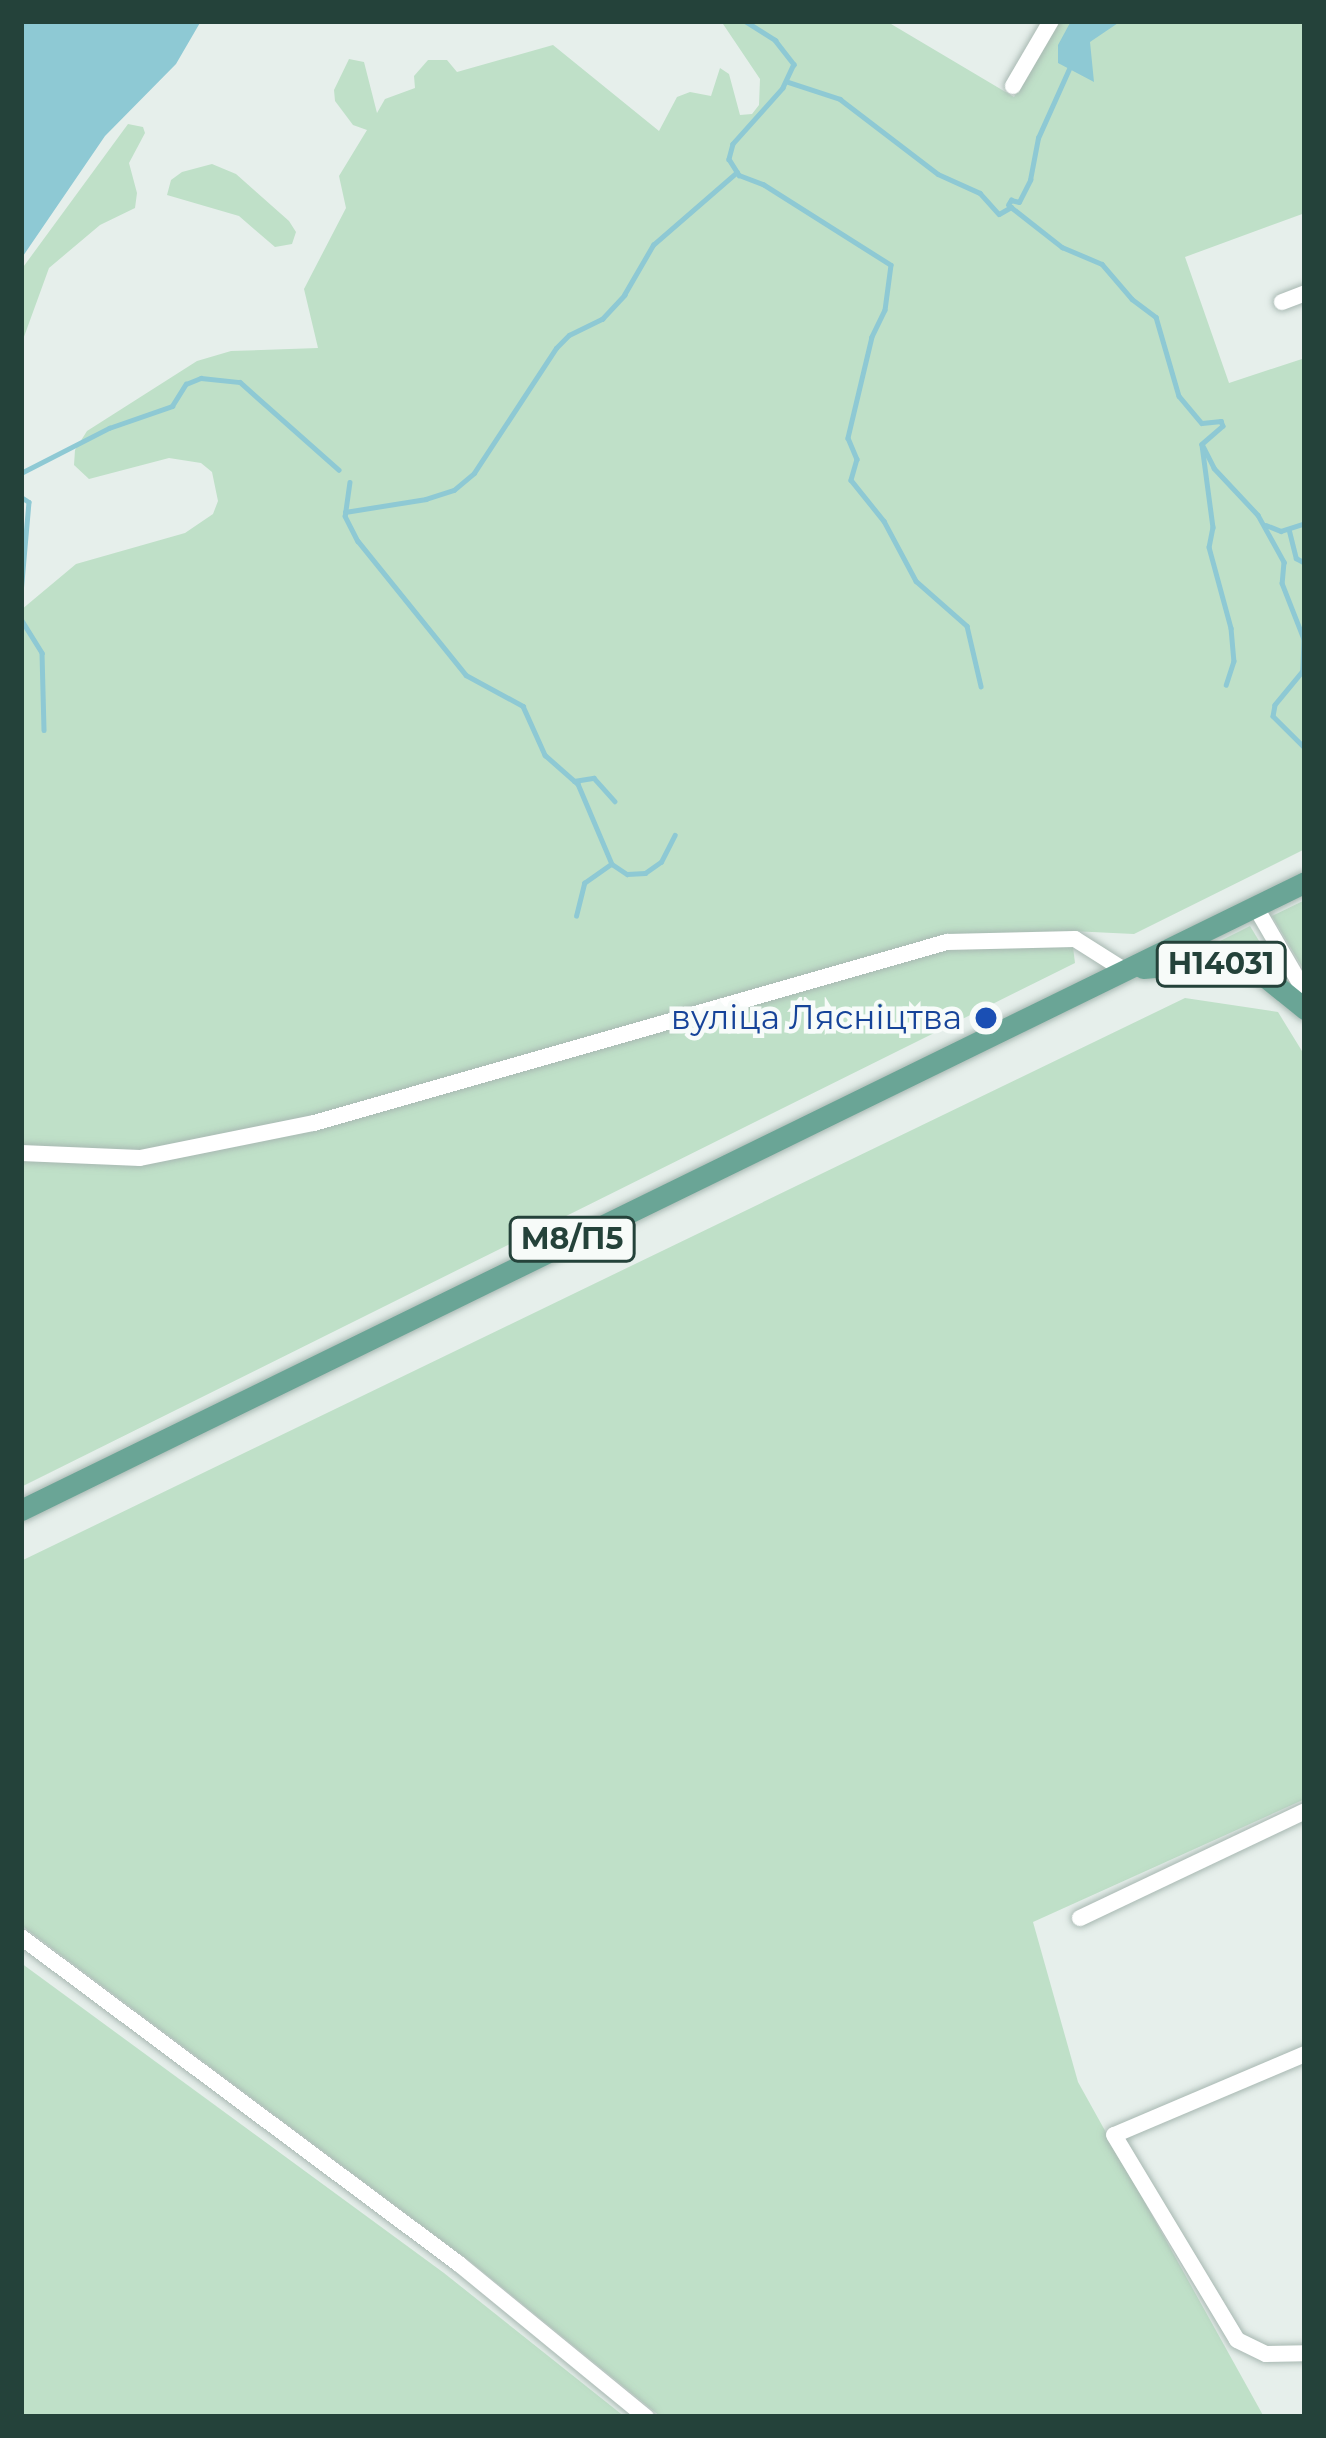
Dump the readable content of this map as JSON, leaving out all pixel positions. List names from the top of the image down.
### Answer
{
  "streets": {
    "main road": ["Н14031", "М8/П5"]
  },
  "crossings": [
    ["Н14031", "М8/П5"]
  ],
  "places": ["вуліца Лясніцтва"]
}
